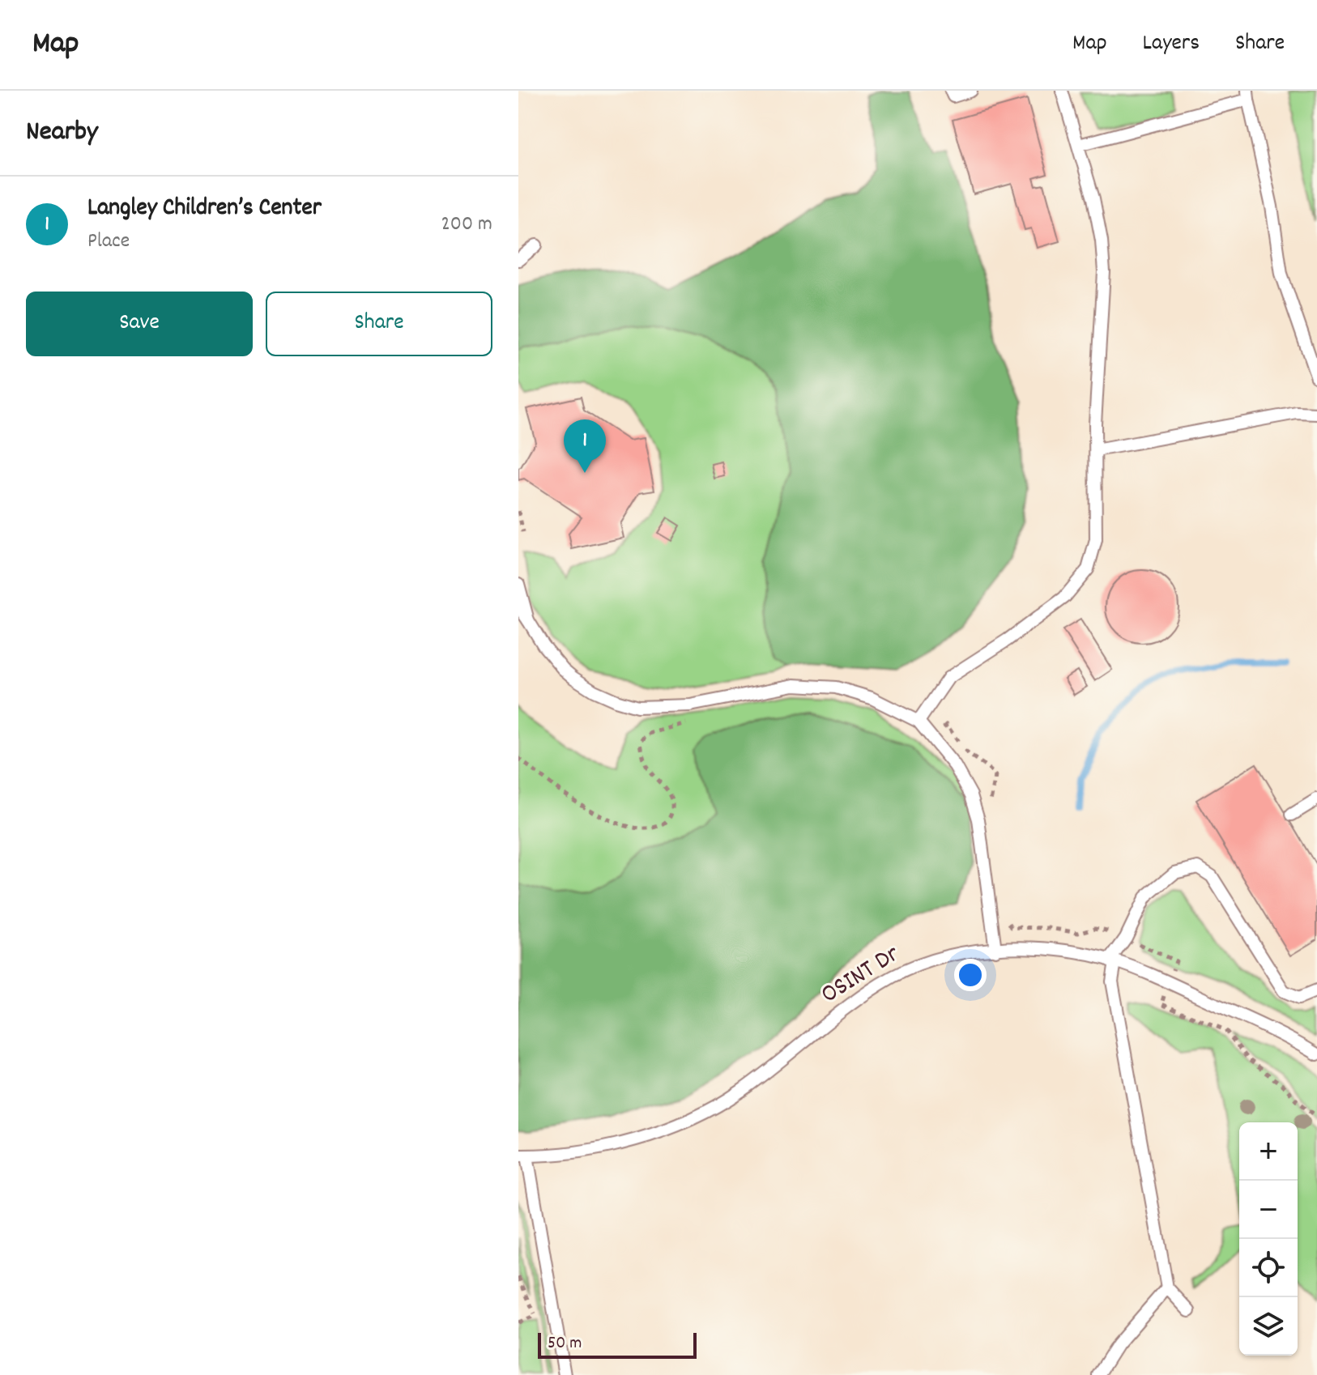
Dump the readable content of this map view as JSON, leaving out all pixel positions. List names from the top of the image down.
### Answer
{
  "streets": {
    "lane": ["OSINT Dr"]
  },
  "scale_bar": "50 m",
  "page": {
    "header": "Map",
    "nav": ["Map", "Layers", "Share"],
    "heading": "Nearby",
    "list": [
      {
        "mark": "1",
        "name": "Langley Children’s Center",
        "note": "Place",
        "value": "200 m"
      }
    ],
    "buttons": ["Save", "Share"],
    "pins": "1",
    "map_buttons": ["+", "−"],
    "scale": "50 m"
  }
}
